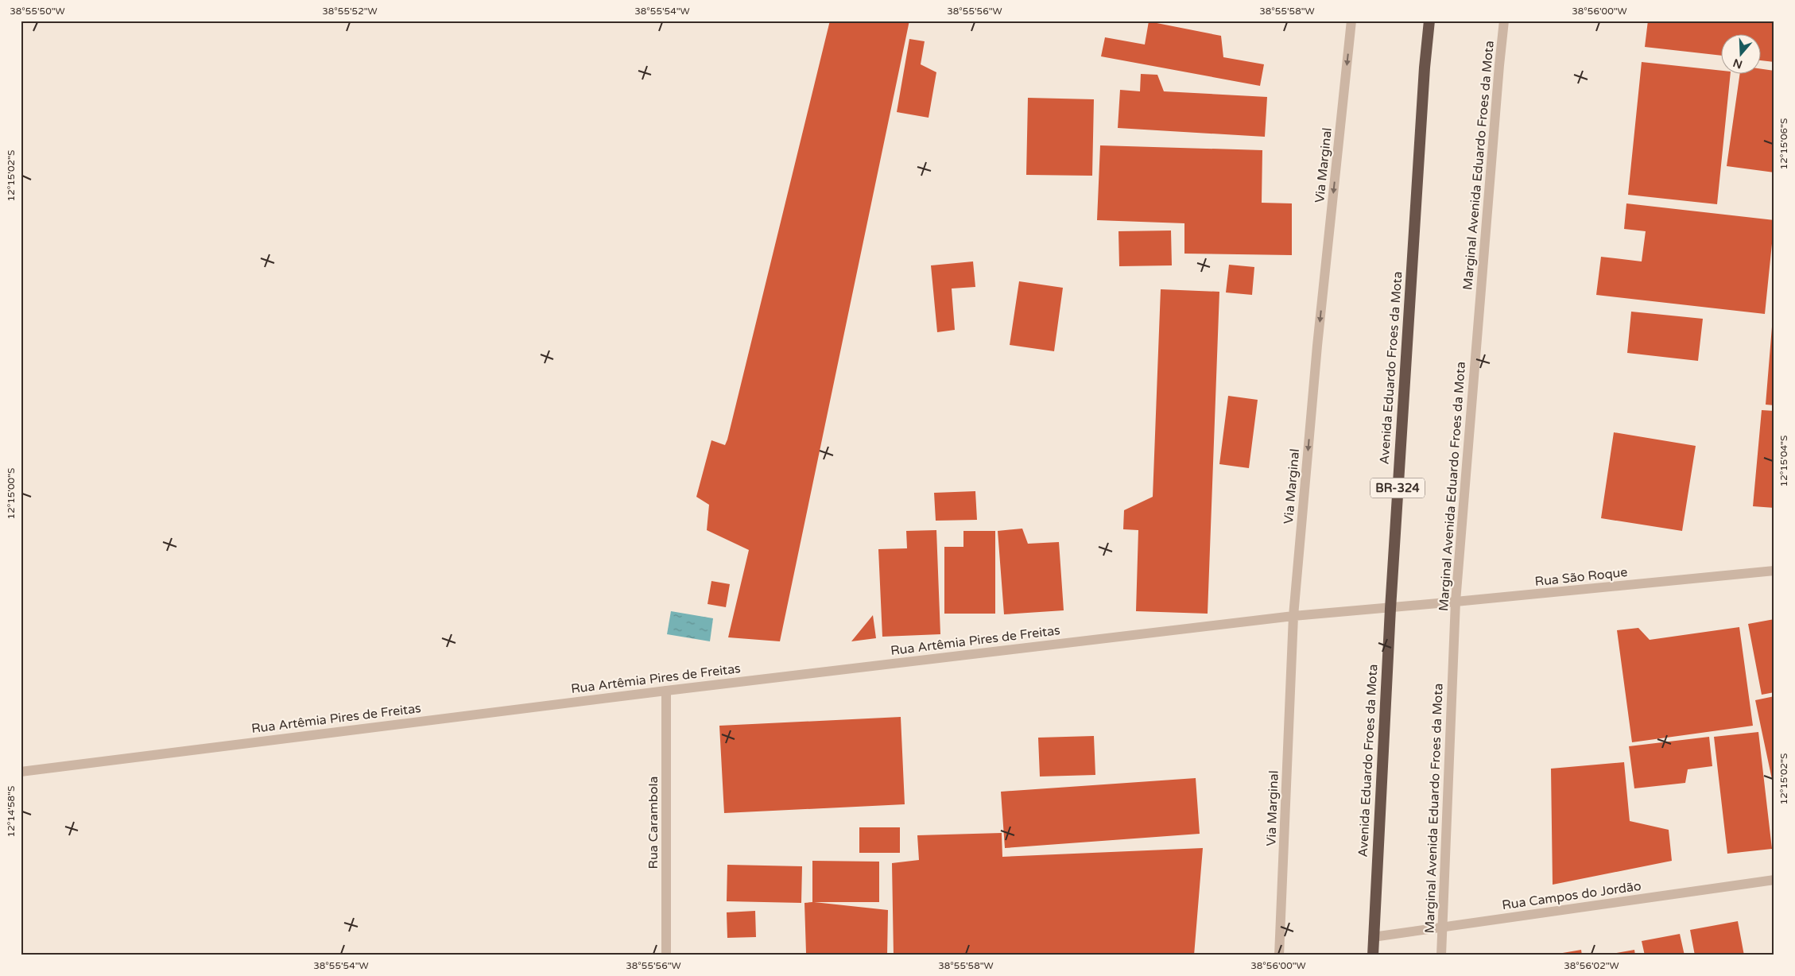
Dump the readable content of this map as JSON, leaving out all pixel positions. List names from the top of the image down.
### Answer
{
  "streets": {
    "highway": ["Avenida Eduardo Froes da Mota", "BR-324"],
    "street": [
      "Via Marginal",
      "Marginal Avenida Eduardo Froes da Mota",
      "Rua São Roque",
      "Rua Artêmia Pires de Freitas",
      "Rua Carambola",
      "Rua Campos do Jordão"
    ]
  },
  "crossings": [
    ["Via Marginal", "Rua Artêmia Pires de Freitas"],
    ["Marginal Avenida Eduardo Froes da Mota", "Rua São Roque"],
    ["Marginal Avenida Eduardo Froes da Mota", "Rua Campos do Jordão"],
    ["Avenida Eduardo Froes da Mota", "Rua São Roque"],
    ["Avenida Eduardo Froes da Mota", "Rua Artêmia Pires de Freitas"],
    ["Avenida Eduardo Froes da Mota", "Rua Campos do Jordão"],
    ["Rua São Roque", "Rua Artêmia Pires de Freitas"],
    ["Rua Artêmia Pires de Freitas", "Rua Carambola"]
  ],
  "one_way": ["Via Marginal"],
  "north": "bottom",
  "coordinates": [
    "38°55'50\"W",
    "38°55'52\"W",
    "38°55'54\"W",
    "38°55'56\"W",
    "38°55'58\"W",
    "38°56'00\"W",
    "12°15'06\"S",
    "12°15'02\"S",
    "12°15'04\"S",
    "12°15'00\"S",
    "12°14'58\"S",
    "38°56'02\"W"
  ]
}
